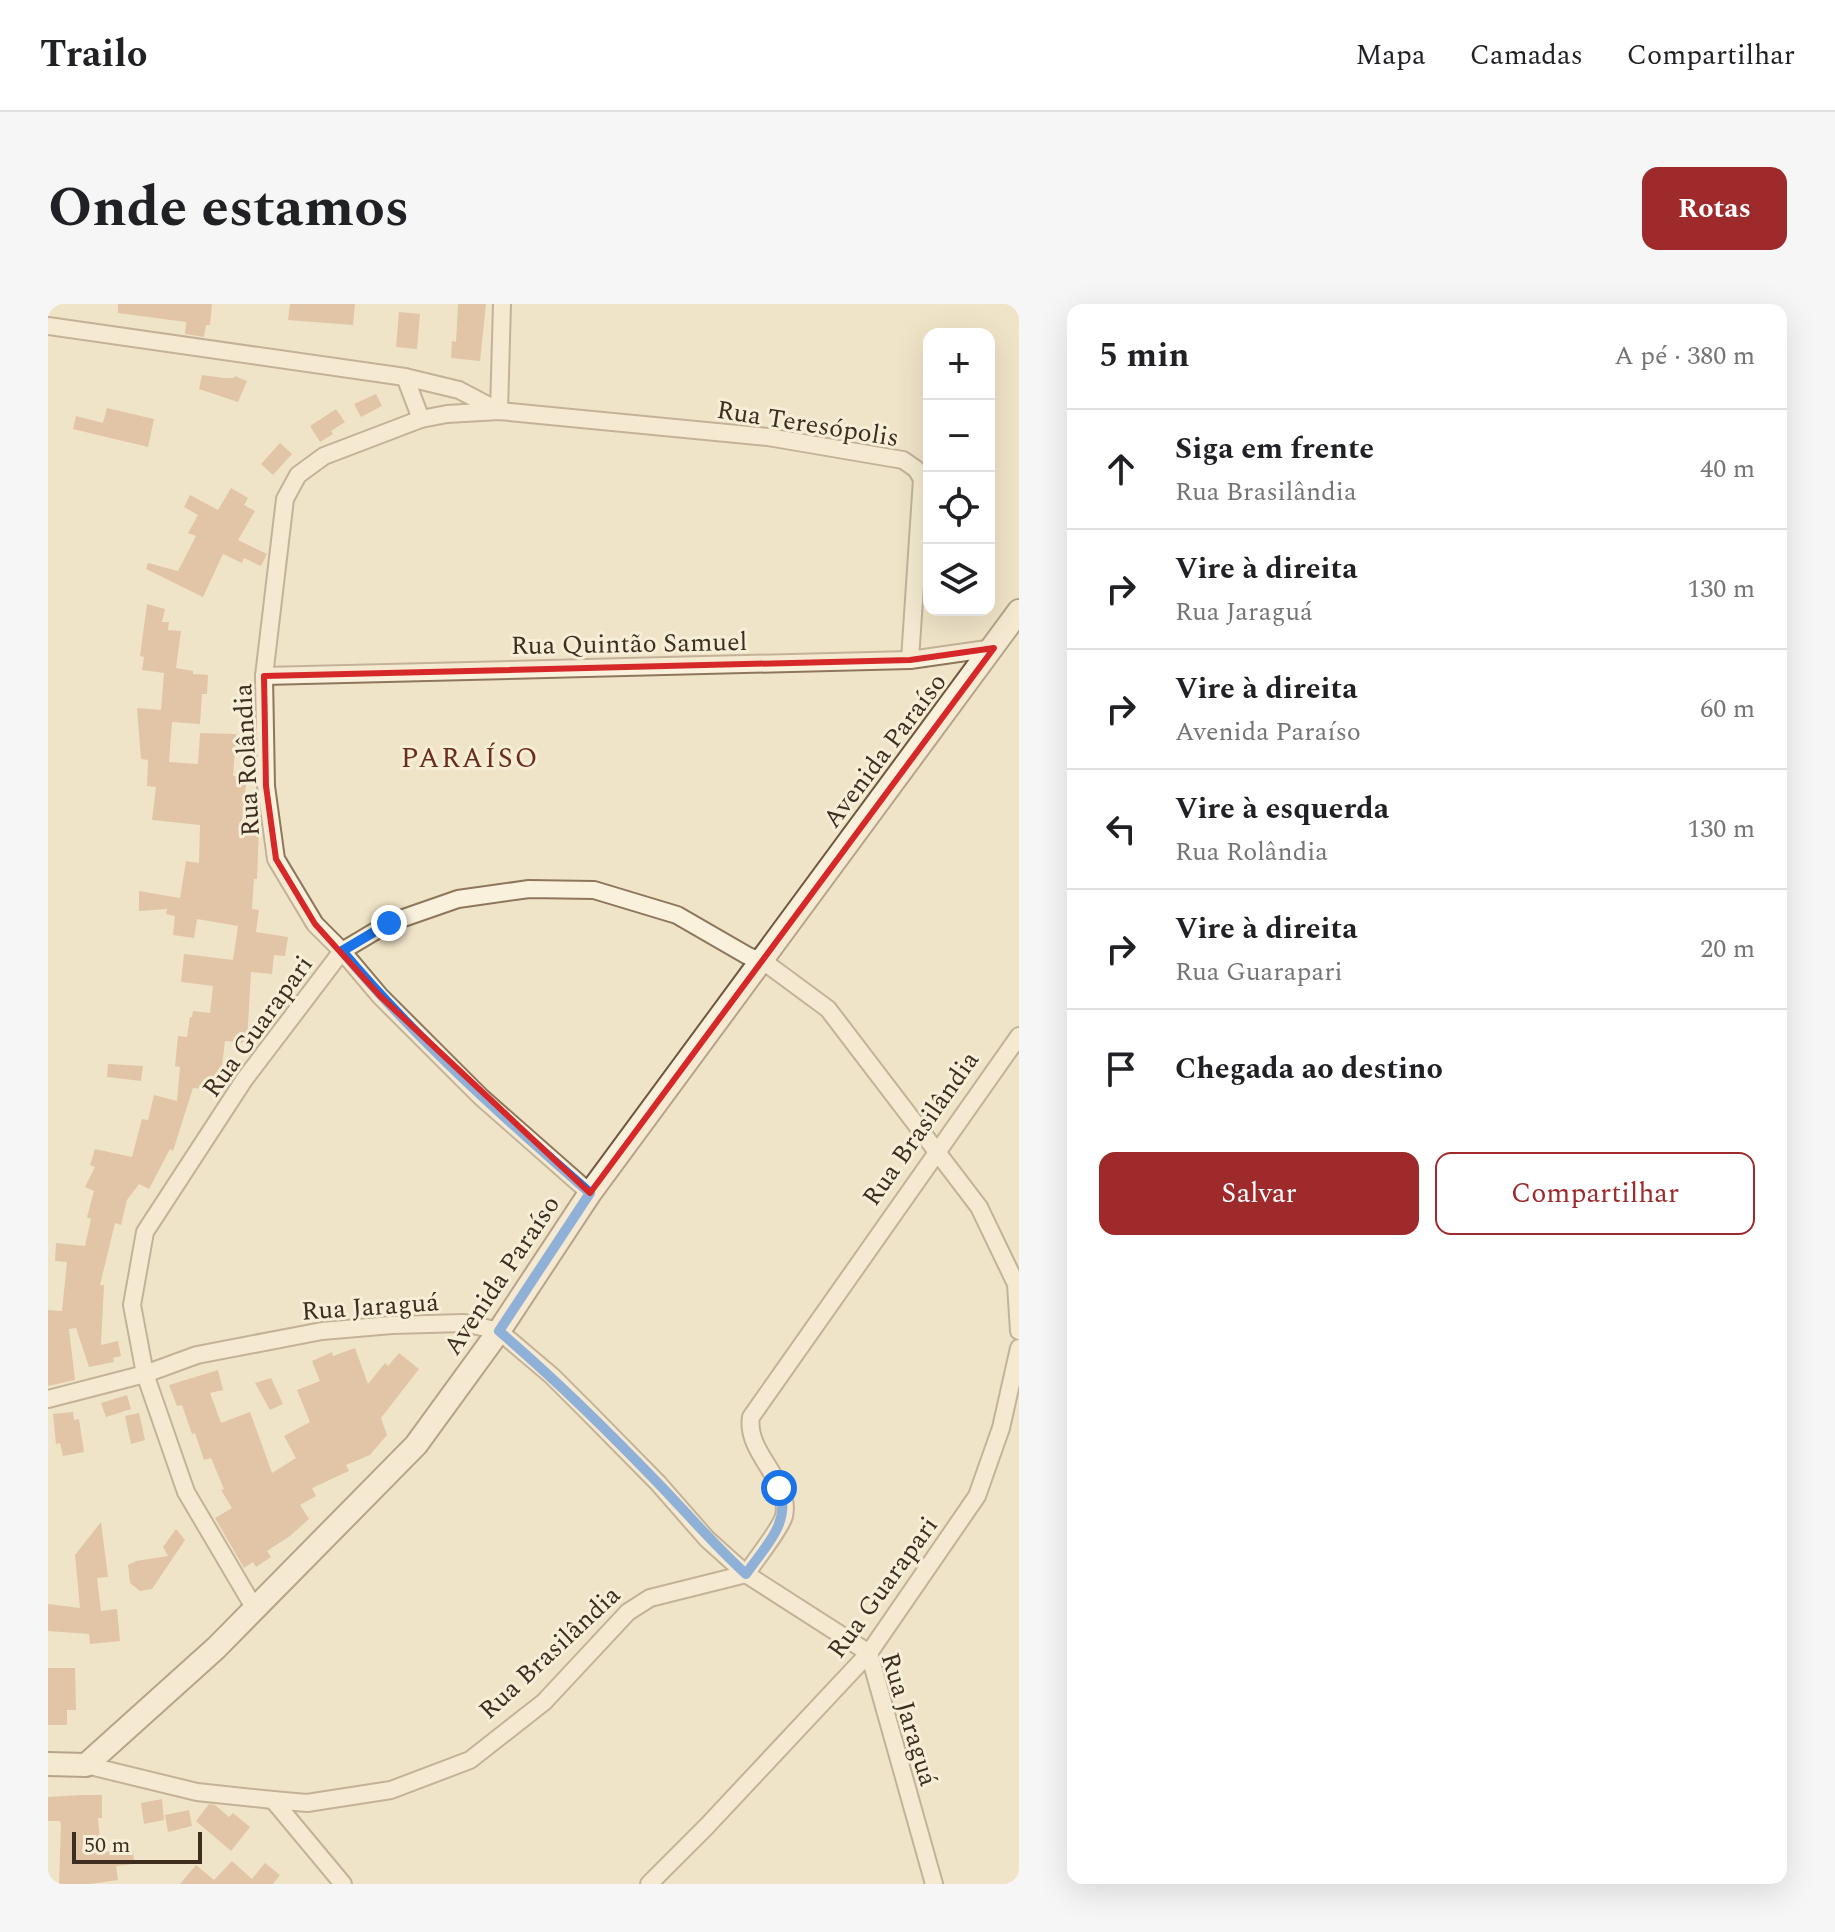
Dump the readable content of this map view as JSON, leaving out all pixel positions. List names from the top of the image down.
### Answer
{
  "streets": {
    "main road": ["Avenida Paraíso", "Rua Brasilândia"],
    "street": [
      "Rua Teresópolis",
      "Rua Quintão Samuel",
      "Rua Rolândia",
      "Rua Guarapari",
      "Rua Jaraguá"
    ]
  },
  "crossings": [
    ["Rua Teresópolis", "Rua Quintão Samuel"],
    ["Rua Teresópolis", "Rua Rolândia"],
    ["Rua Quintão Samuel", "Avenida Paraíso"],
    ["Rua Quintão Samuel", "Rua Rolândia"],
    ["Avenida Paraíso", "Rua Rolândia"],
    ["Avenida Paraíso", "Rua Guarapari"],
    ["Avenida Paraíso", "Rua Brasilândia"],
    ["Avenida Paraíso", "Rua Jaraguá"],
    ["Rua Rolândia", "Rua Guarapari"],
    ["Rua Guarapari", "Rua Brasilândia"],
    ["Rua Guarapari", "Rua Jaraguá"],
    ["Rua Brasilândia", "Rua Jaraguá"]
  ],
  "districts": ["PARAÍSO"],
  "scale_bar": "50 m",
  "page": {
    "header": "Trailo",
    "nav": ["Mapa", "Camadas", "Compartilhar"],
    "title": "Onde estamos",
    "buttons": [
      "Rotas",
      ["Salvar", "Compartilhar"]
    ],
    "heading": ["5 min", "A pé · 380 m"],
    "map_buttons": ["+", "−"],
    "list": [
      ["Siga em frente", "Rua Brasilândia", "40 m"],
      ["Vire à direita", "Rua Jaraguá", "130 m"],
      ["Vire à direita", "Avenida Paraíso", "60 m"],
      ["Vire à esquerda", "Rua Rolândia", "130 m"],
      ["Vire à direita", "Rua Guarapari", "20 m"],
      "Chegada ao destino"
    ],
    "scale": "50 m"
  }
}
